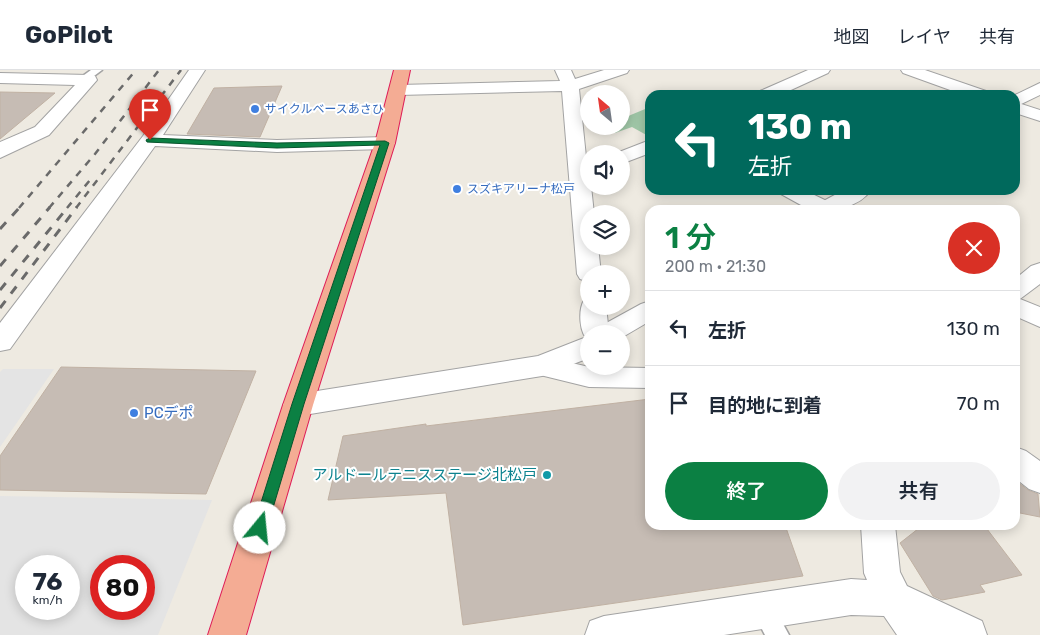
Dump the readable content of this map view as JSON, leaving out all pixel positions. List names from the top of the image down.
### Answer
{
  "places": [
    "サイクルベースあさひ",
    "スズキアリーナ松戸",
    "PCデポ",
    "アルドールテニスステージ北松戸"
  ],
  "north": "top left",
  "page": {
    "header": "GoPilot",
    "nav": ["地図", "レイヤ", "共有"],
    "map_buttons": ["+", "−"],
    "turn": ["130 m", "左折"],
    "heading": ["1 分", "200 m · 21:30"],
    "list": [
      {
        "name": "左折",
        "value": "130 m"
      },
      {
        "name": "目的地に到着",
        "value": "70 m"
      }
    ],
    "buttons": ["終了", "共有"],
    "speed": "76 km/h",
    "limit": "80"
  }
}
